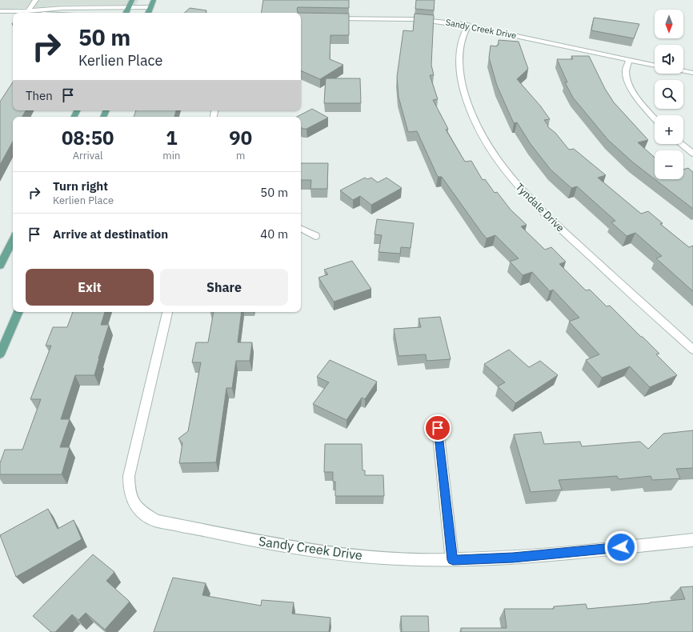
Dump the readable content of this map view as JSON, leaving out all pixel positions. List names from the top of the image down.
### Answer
{
  "streets": {
    "street": ["Sandy Creek Drive", "Tyndale Drive"]
  },
  "crossings": [
    ["Sandy Creek Drive", "Tyndale Drive"]
  ],
  "north": "bottom",
  "page": {
    "map_buttons": ["+", "−"],
    "turn": ["50 m", "Kerlien Place"],
    "then": "Then",
    "eta": [
      "08:50",
      "Arrival",
      "1",
      "min",
      "90",
      "m"
    ],
    "list": [
      {
        "name": "Turn right",
        "note": "Kerlien Place",
        "value": "50 m"
      },
      {
        "name": "Arrive at destination",
        "value": "40 m"
      }
    ],
    "buttons": ["Exit", "Share"]
  }
}
